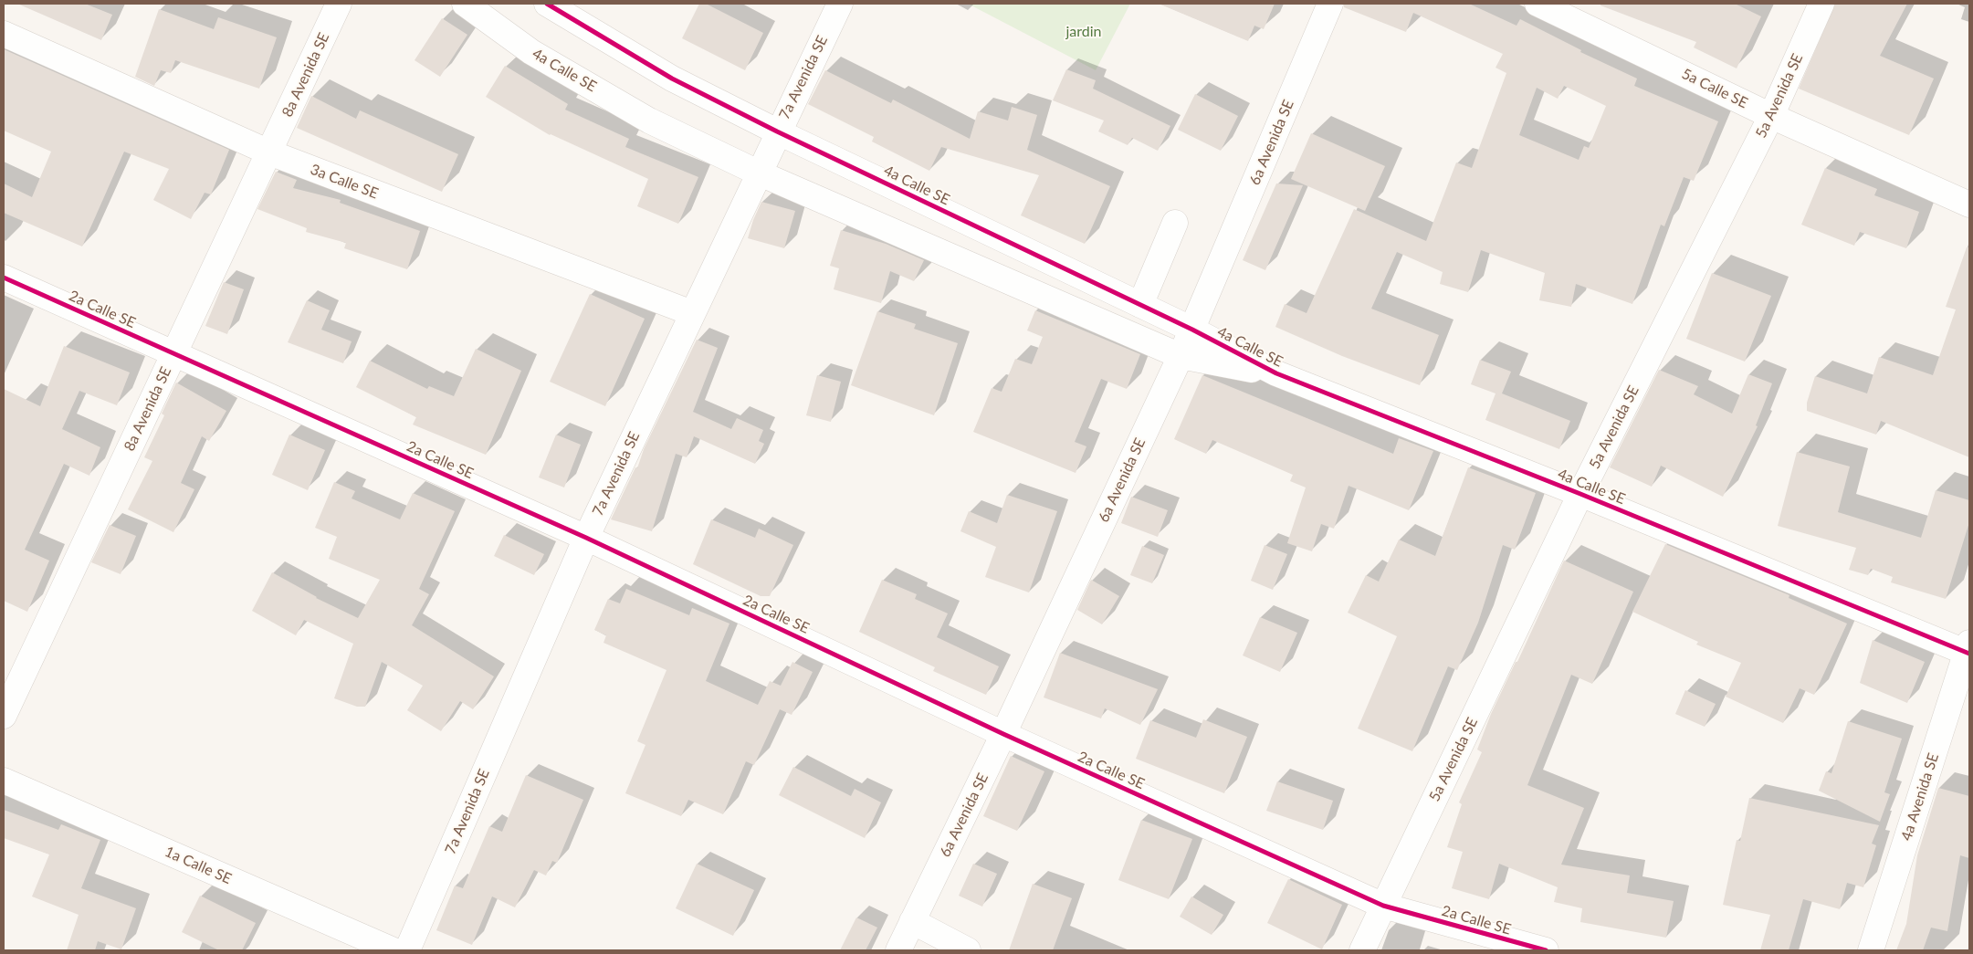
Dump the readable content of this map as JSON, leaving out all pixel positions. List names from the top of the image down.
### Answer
{
  "streets": {
    "street": [
      "4a Calle SE",
      "8a Avenida SE",
      "7a Avenida SE",
      "5a Calle SE",
      "5a Avenida SE",
      "6a Avenida SE",
      "3a Calle SE",
      "2a Calle SE",
      "4a Avenida SE",
      "1a Calle SE"
    ]
  },
  "crossings": [
    ["4a Calle SE", "7a Avenida SE"],
    ["4a Calle SE", "5a Avenida SE"],
    ["4a Calle SE", "6a Avenida SE"],
    ["4a Calle SE", "4a Avenida SE"],
    ["8a Avenida SE", "3a Calle SE"],
    ["8a Avenida SE", "2a Calle SE"],
    ["7a Avenida SE", "3a Calle SE"],
    ["7a Avenida SE", "2a Calle SE"],
    ["5a Calle SE", "5a Avenida SE"],
    ["5a Avenida SE", "2a Calle SE"],
    ["6a Avenida SE", "2a Calle SE"]
  ],
  "parks": ["jardin"]
}
